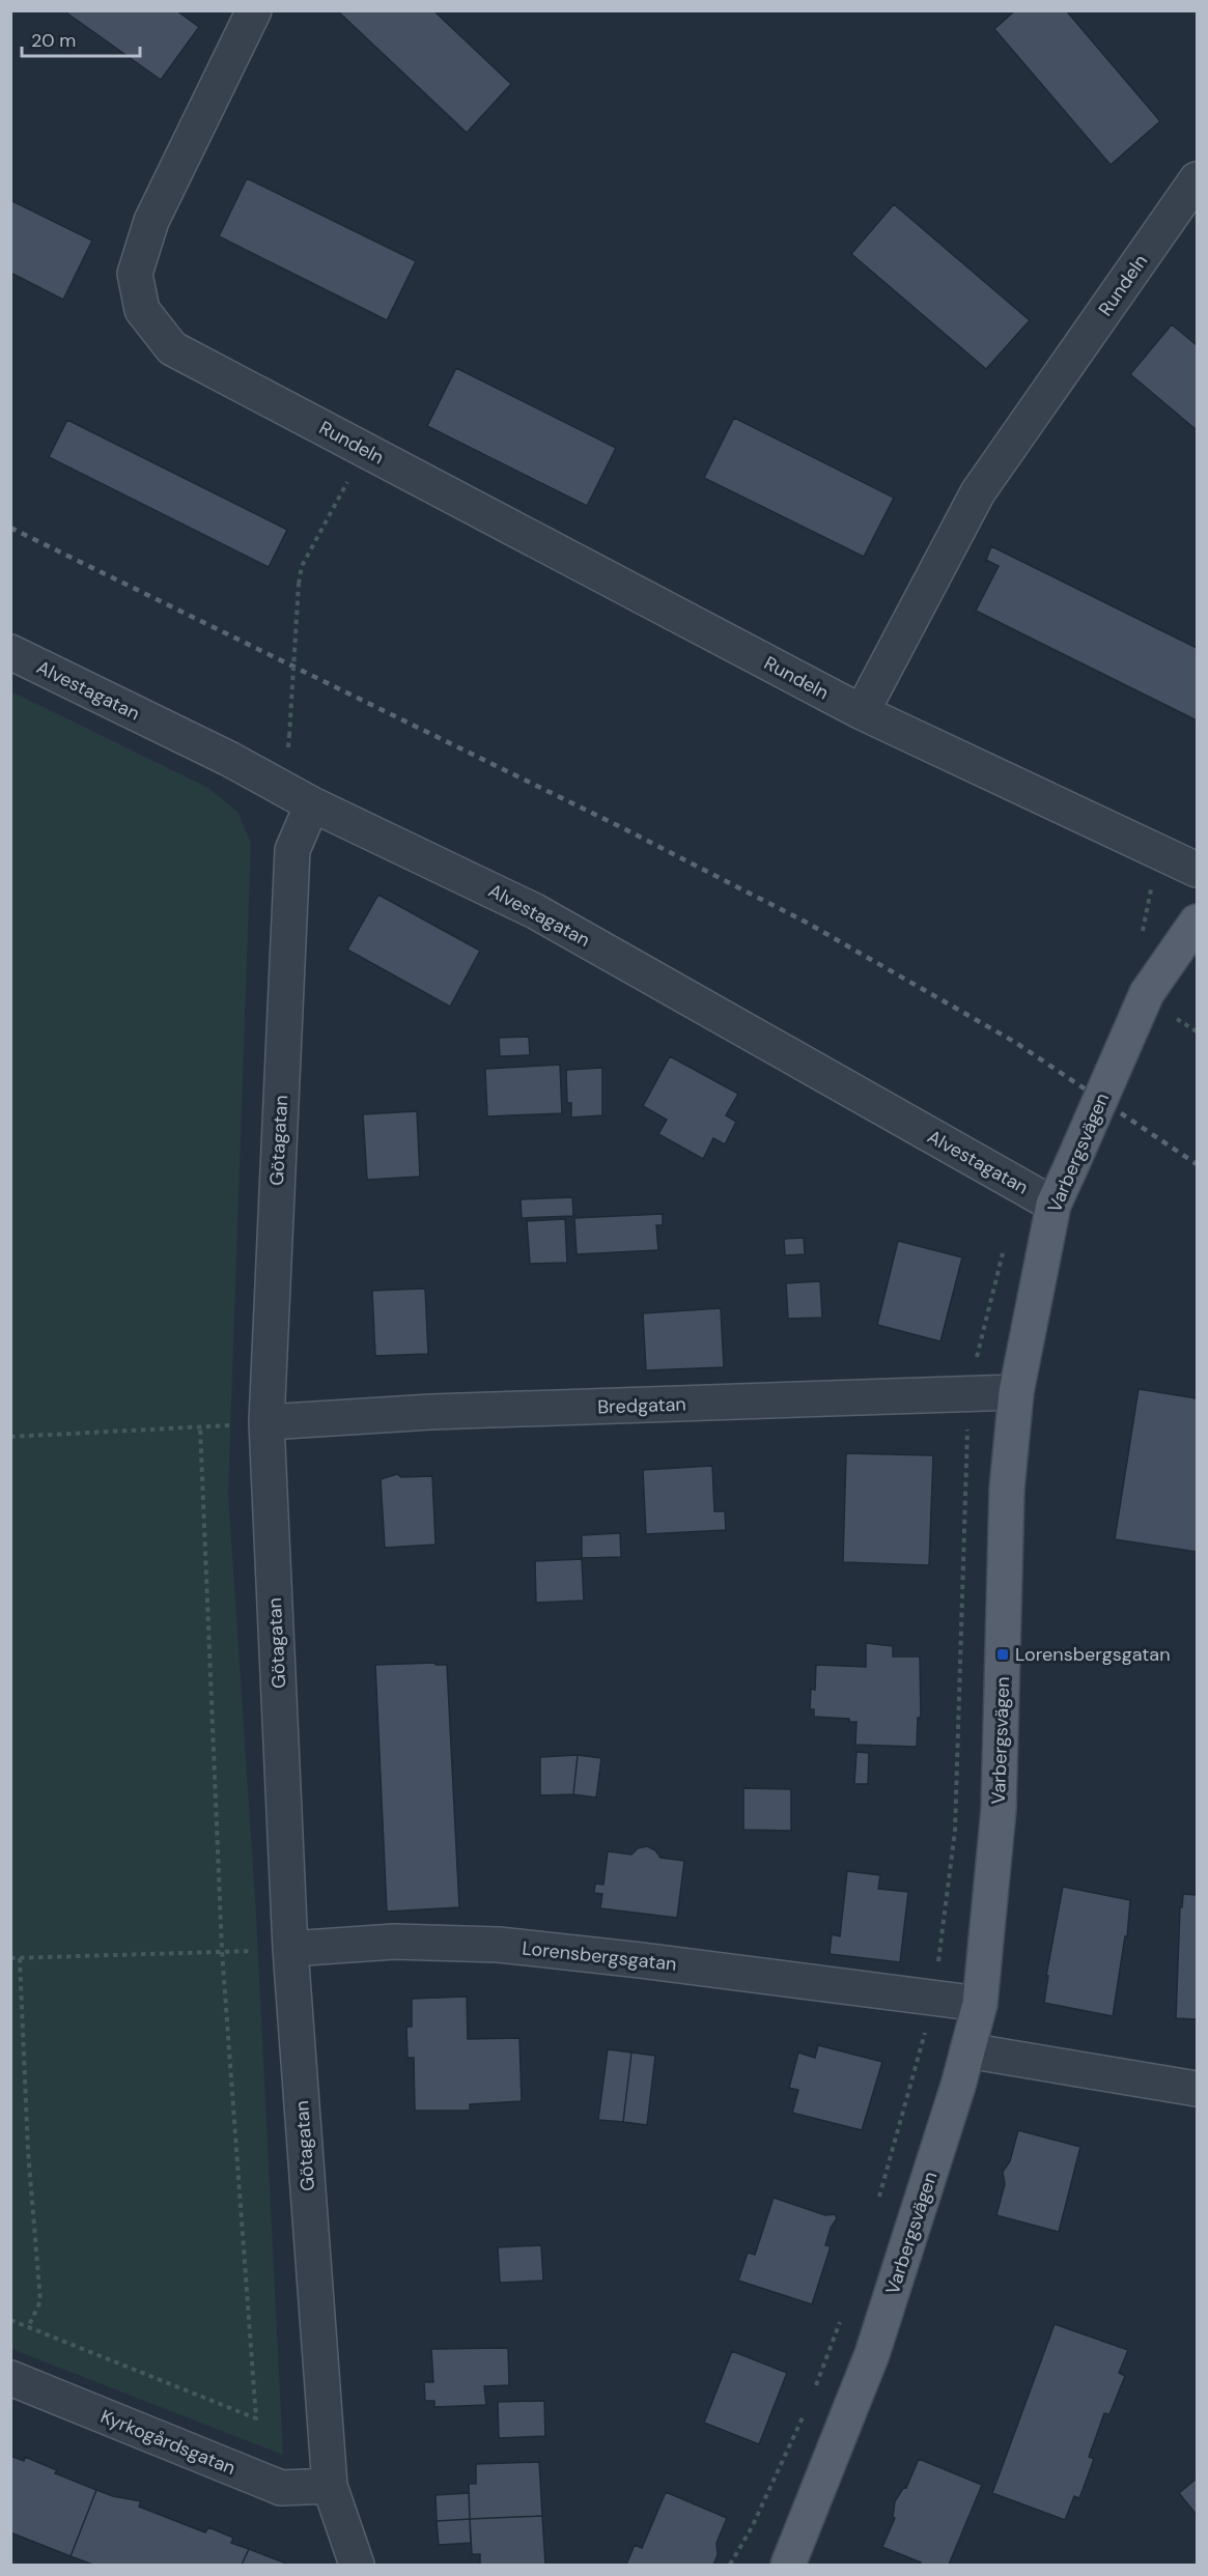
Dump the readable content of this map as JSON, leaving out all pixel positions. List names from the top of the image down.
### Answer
{
  "streets": {
    "main road": ["Varbergsvägen"],
    "street": [
      "Rundeln",
      "Alvestagatan",
      "Götagatan",
      "Bredgatan",
      "Lorensbergsgatan",
      "Kyrkogårdsgatan"
    ]
  },
  "crossings": [
    ["Alvestagatan", "Götagatan"],
    ["Alvestagatan", "Varbergsvägen"],
    ["Götagatan", "Bredgatan"],
    ["Götagatan", "Lorensbergsgatan"],
    ["Götagatan", "Kyrkogårdsgatan"],
    ["Varbergsvägen", "Bredgatan"],
    ["Varbergsvägen", "Lorensbergsgatan"]
  ],
  "places": {
    "transit": ["Lorensbergsgatan"]
  },
  "scale_bar": "20 m"
}
